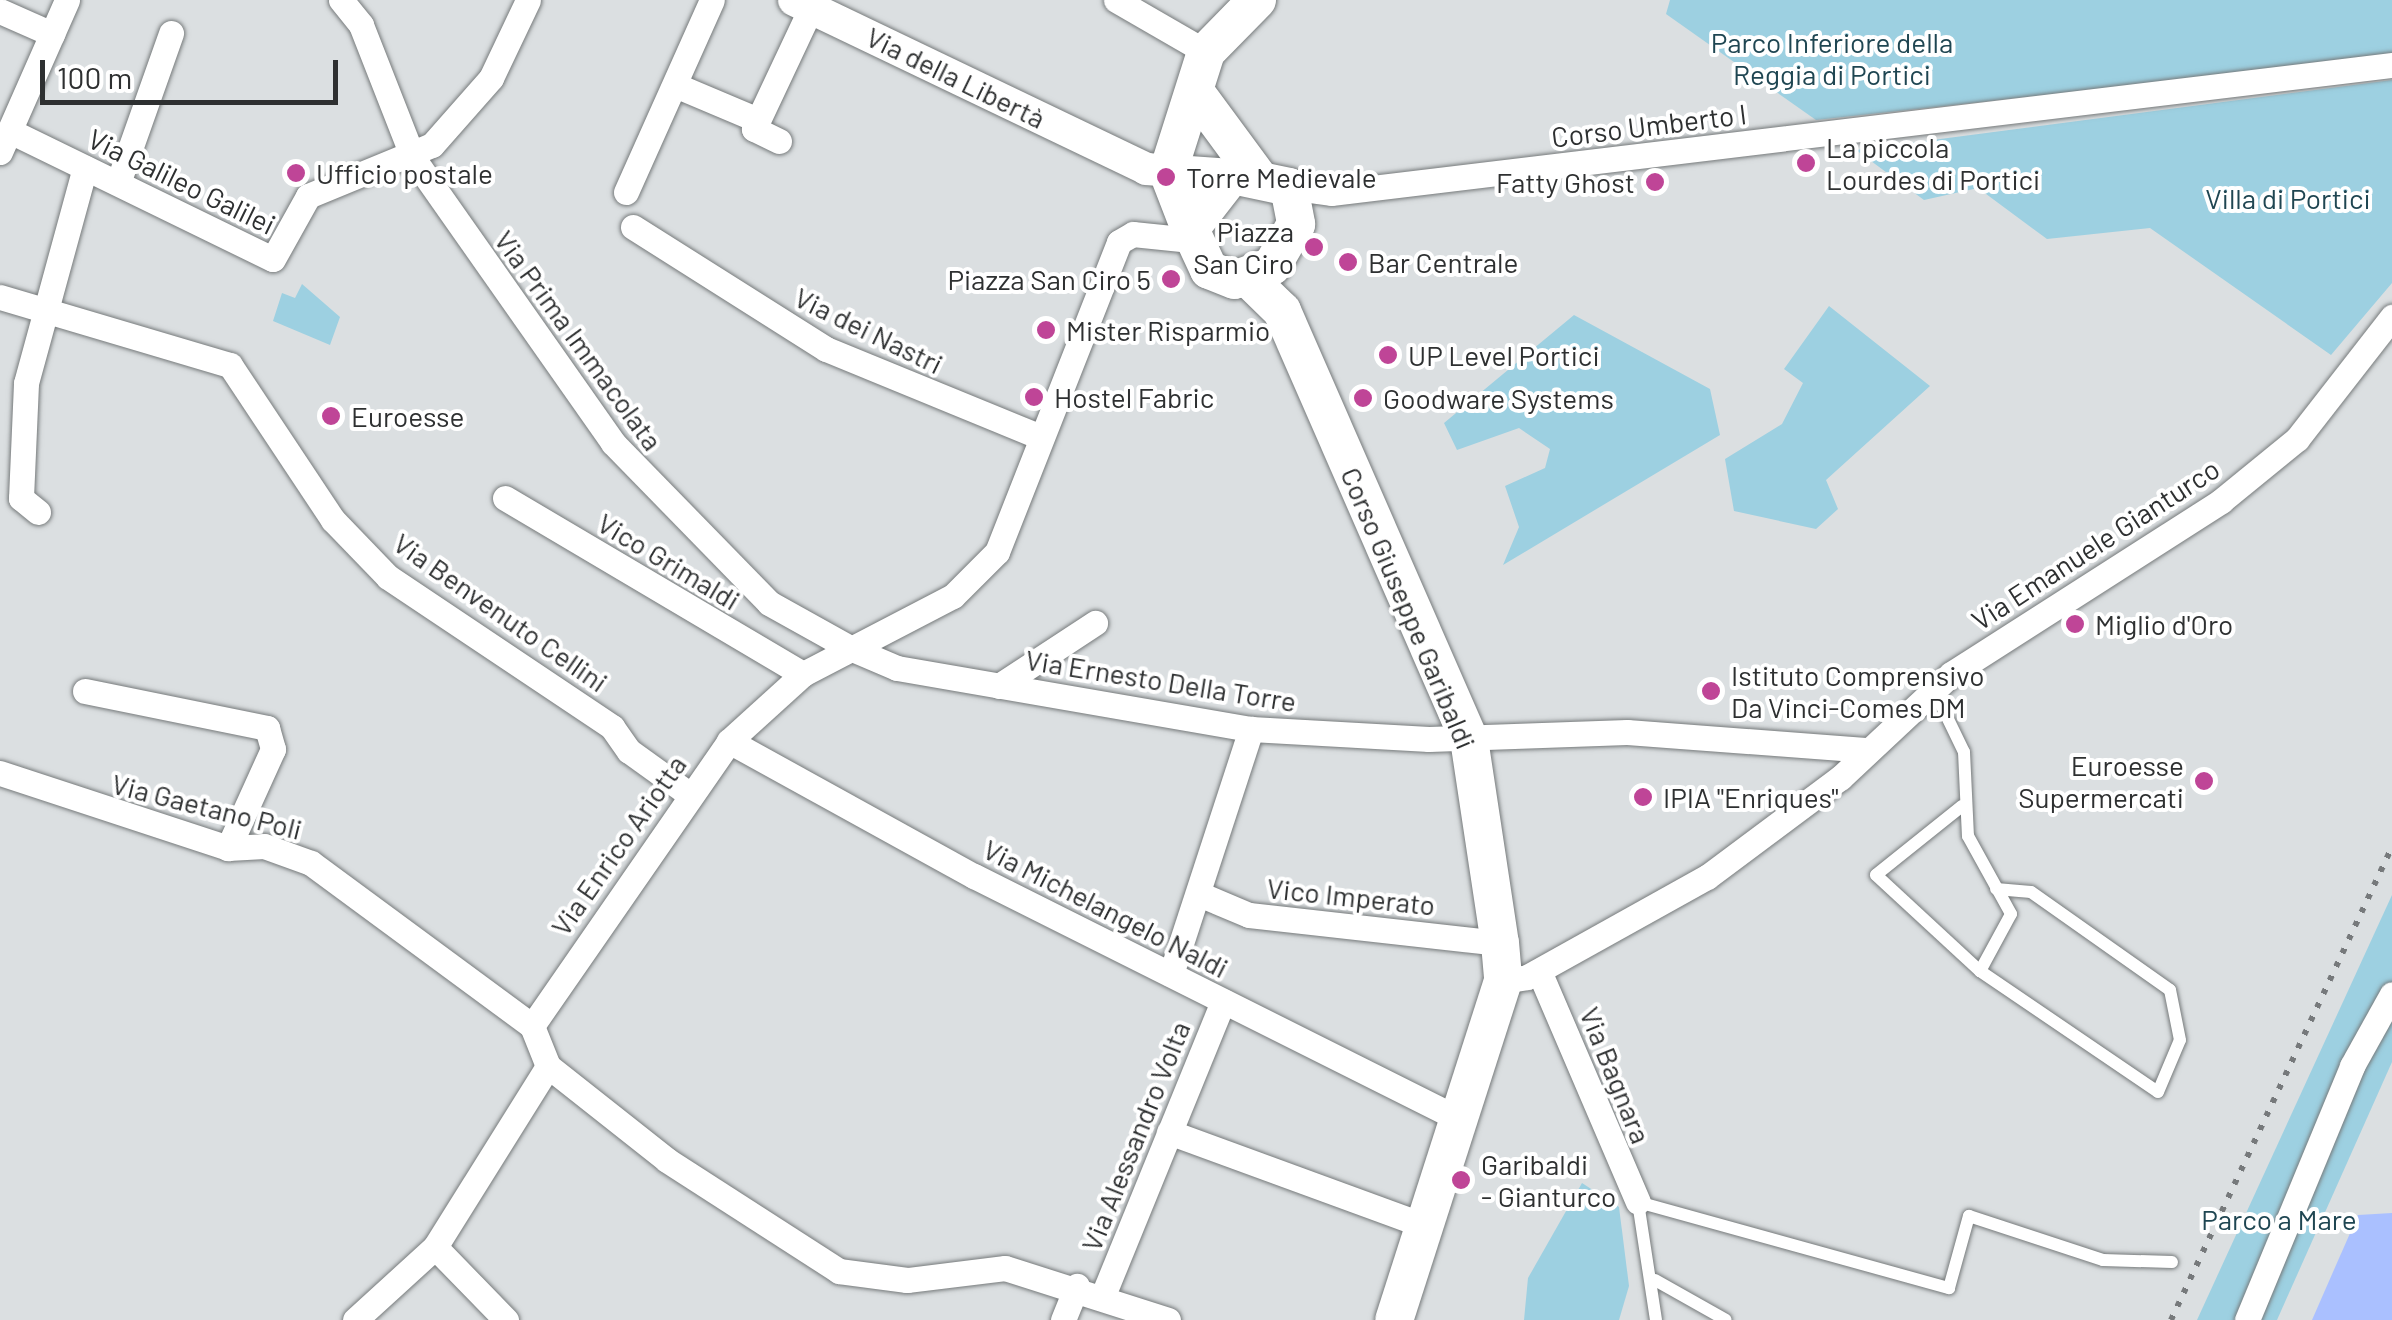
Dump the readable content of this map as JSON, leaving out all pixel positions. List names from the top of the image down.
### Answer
{
  "streets": {
    "main road": ["Corso Giuseppe Garibaldi"],
    "street": [
      "Via della Libertà",
      "Corso Umberto I",
      "Via Galileo Galilei",
      "Via dei Nastri",
      "Via Prima Immacolata",
      "Via Emanuele Gianturco",
      "Vico Grimaldi",
      "Via Benvenuto Cellini",
      "Via Ernesto Della Torre",
      "Via Gaetano Poli",
      "Via Enrico Ariotta",
      "Vico Imperato",
      "Via Michelangelo Naldi",
      "Via Bagnara",
      "Via Alessandro Volta"
    ]
  },
  "crossings": [
    ["Via della Libertà", "Corso Umberto I"],
    ["Via Galileo Galilei", "Via Prima Immacolata"],
    ["Via dei Nastri", "Via Enrico Ariotta"],
    ["Via Prima Immacolata", "Via Ernesto Della Torre"],
    ["Via Prima Immacolata", "Via Enrico Ariotta"],
    ["Via Emanuele Gianturco", "Corso Giuseppe Garibaldi"],
    ["Via Emanuele Gianturco", "Via Ernesto Della Torre"],
    ["Via Emanuele Gianturco", "Via Bagnara"],
    ["Vico Grimaldi", "Via Enrico Ariotta"],
    ["Corso Giuseppe Garibaldi", "Via Ernesto Della Torre"],
    ["Corso Giuseppe Garibaldi", "Vico Imperato"],
    ["Corso Giuseppe Garibaldi", "Via Michelangelo Naldi"],
    ["Via Benvenuto Cellini", "Via Enrico Ariotta"],
    ["Via Ernesto Della Torre", "Via Enrico Ariotta"],
    ["Via Gaetano Poli", "Via Enrico Ariotta"],
    ["Via Enrico Ariotta", "Via Michelangelo Naldi"],
    ["Via Michelangelo Naldi", "Via Alessandro Volta"]
  ],
  "parks": ["Parco Inferiore della Reggia di Portici", "Villa di Portici", "Parco a Mare"],
  "places": [
    "La piccola Lourdes di Portici",
    "Ufficio postale",
    "Torre Medievale",
    "Fatty Ghost",
    "Piazza San Ciro",
    "Bar Centrale",
    "Piazza San Ciro 5",
    "Mister Risparmio",
    "UP Level Portici",
    "Hostel Fabric",
    "Goodware Systems",
    "Euroesse",
    "Miglio d'Oro",
    "Istituto Comprensivo Da Vinci-Comes DM",
    "Euroesse Supermercati",
    "IPIA \"Enriques\"",
    "Garibaldi - Gianturco"
  ],
  "scale_bar": "100 m"
}
